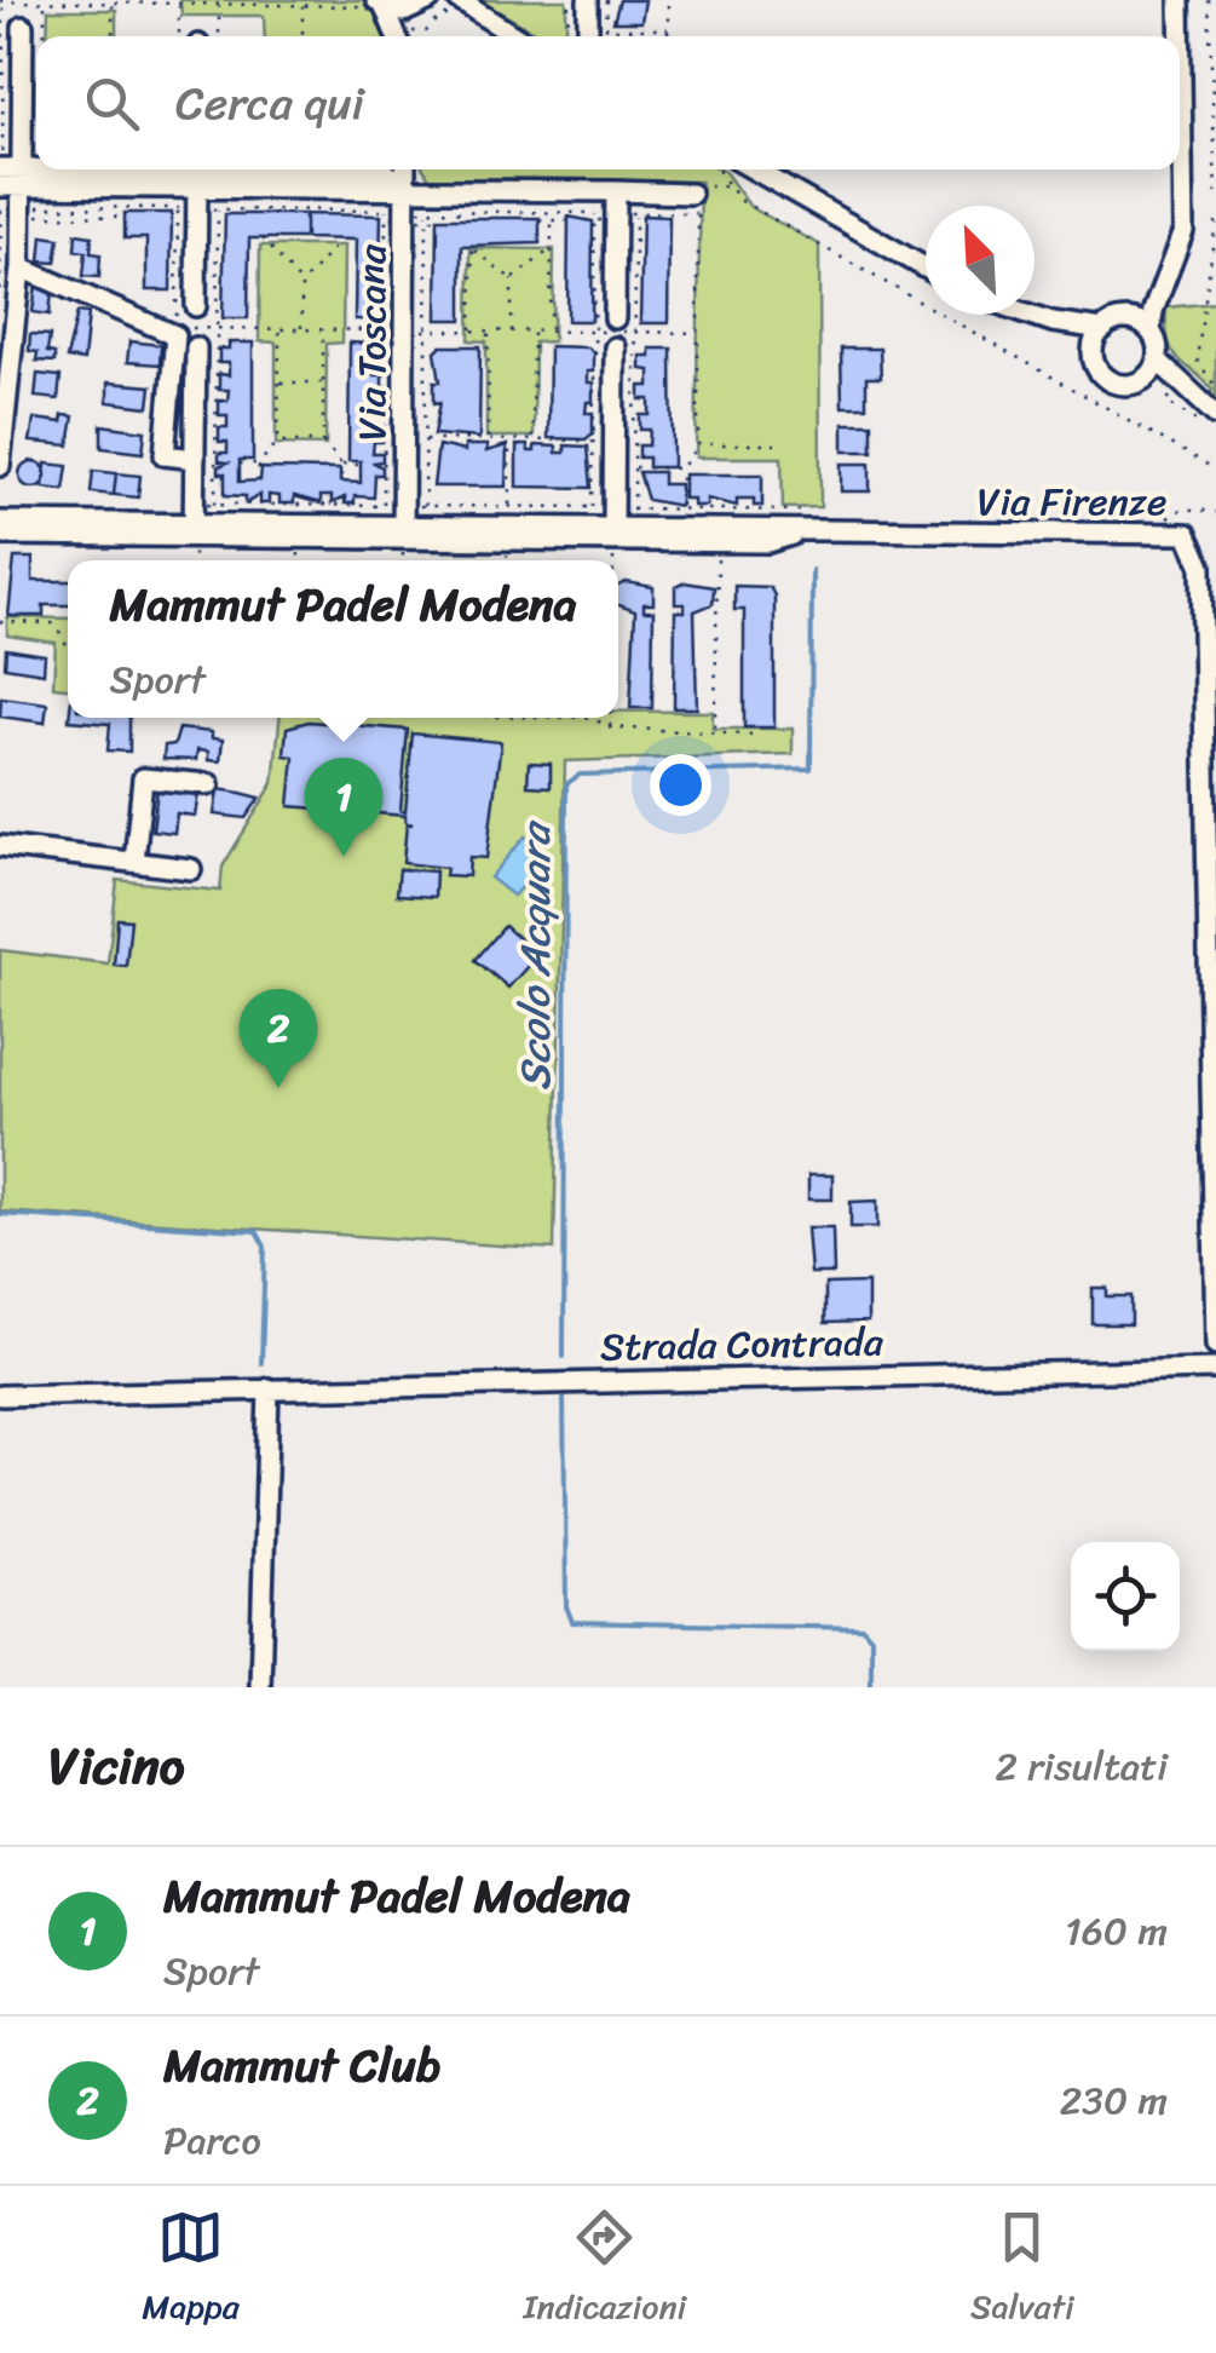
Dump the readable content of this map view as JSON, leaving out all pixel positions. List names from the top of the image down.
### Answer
{
  "streets": {
    "street": ["Via Toscana", "Via Firenze", "Strada Contrada"]
  },
  "crossings": [
    ["Via Toscana", "Via Firenze"]
  ],
  "water": ["Scolo Acquara"],
  "north": "top left",
  "page": {
    "search": "Cerca qui",
    "popup": ["Mammut Padel Modena", "Sport"],
    "pins": ["1", "2"],
    "heading": ["Vicino", "2 risultati"],
    "list": [
      {
        "mark": "1",
        "name": "Mammut Padel Modena",
        "note": "Sport",
        "value": "160 m"
      },
      {
        "mark": "2",
        "name": "Mammut Club",
        "note": "Parco",
        "value": "230 m"
      }
    ],
    "nav": ["Mappa", "Indicazioni", "Salvati"]
  }
}
